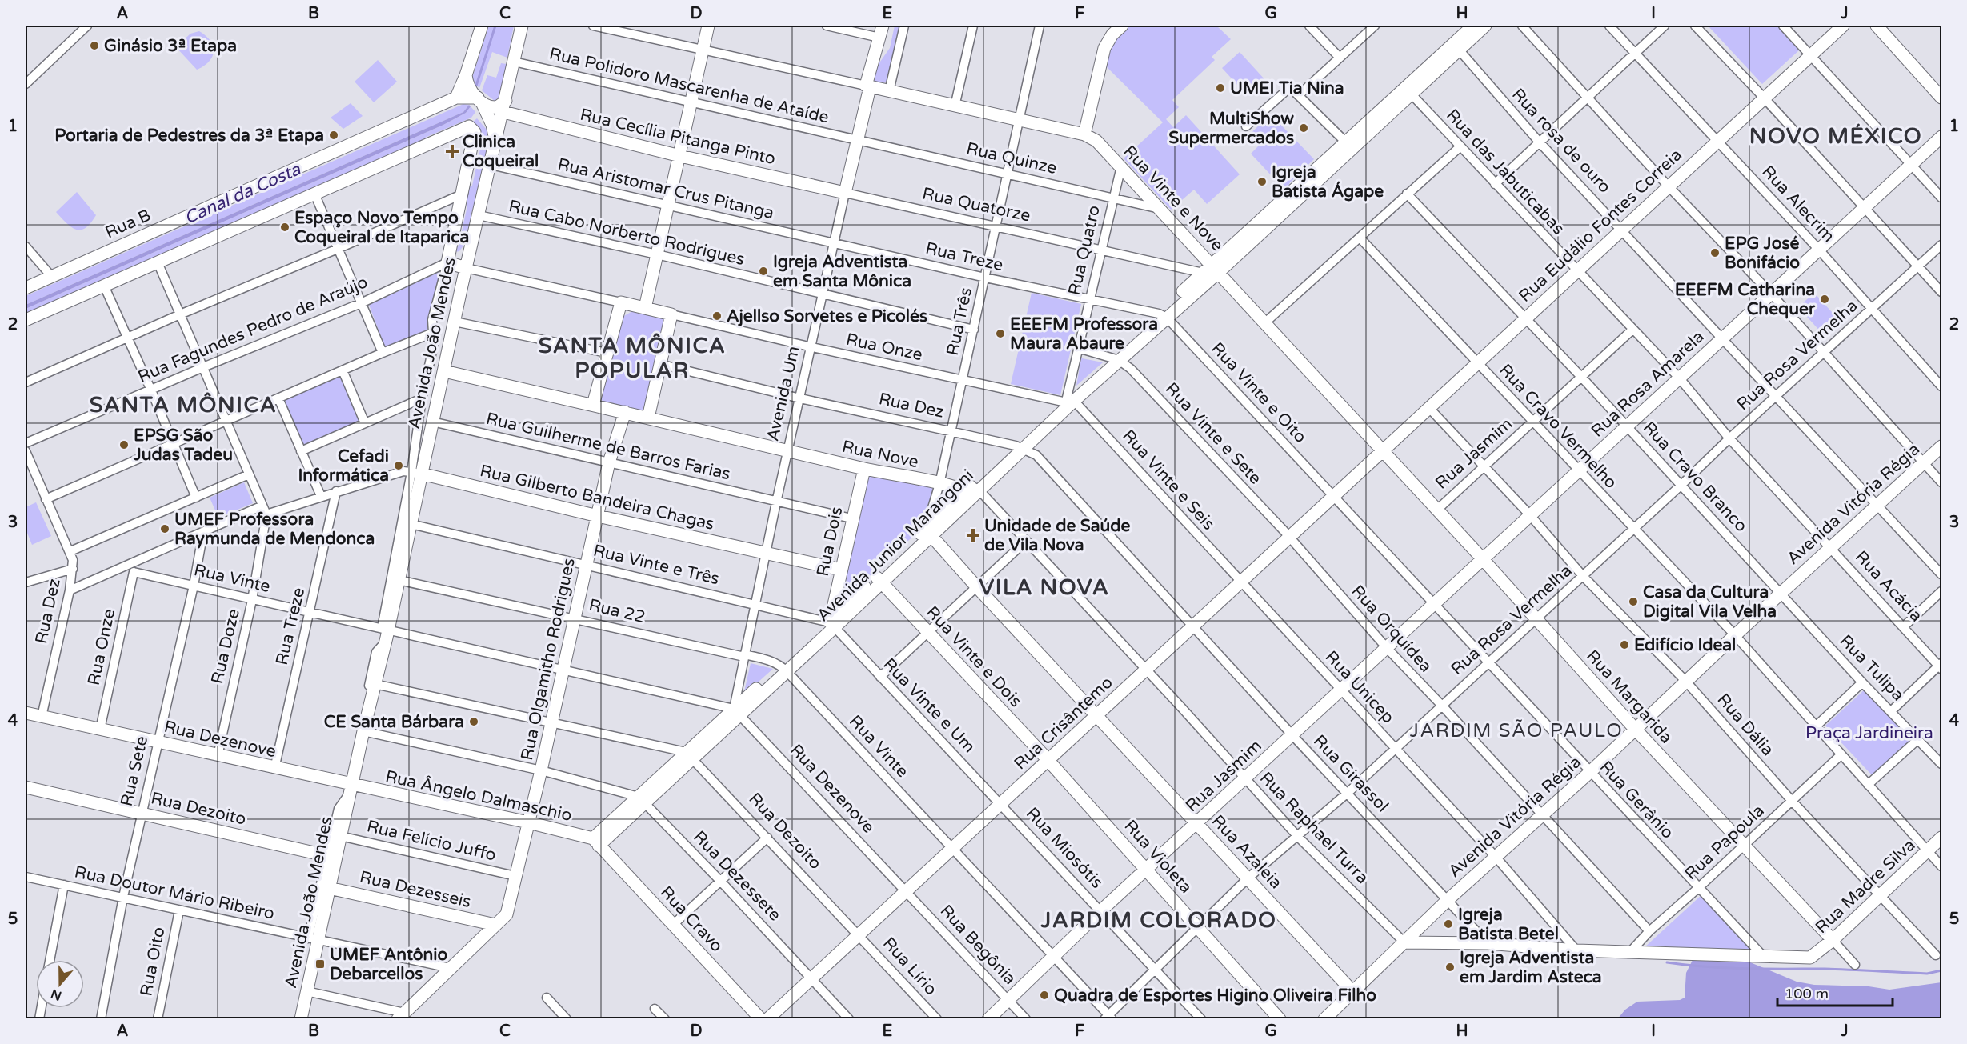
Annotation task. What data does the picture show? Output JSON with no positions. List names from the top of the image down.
{
  "streets": {
    "street": [
      "Rua Polidoro Mascarenha de Ataíde",
      "Rua Cecília Pitanga Pinto",
      "Rua rosa de ouro",
      "Rua Quinze",
      "Rua das Jabuticabas",
      "Rua Aristomar Crus Pitanga",
      "Rua Vinte e Nove",
      "Rua Alecrim",
      "Rua Quatorze",
      "Rua B",
      "Rua Eudálio Fontes Correia",
      "Rua Cabo Norberto Rodrigues",
      "Rua Quatro",
      "Rua Treze",
      "Rua Três",
      "Rua Fagundes Pedro de Araújo",
      "Avenida João Mendes",
      "Rua Onze",
      "Rua Rosa Vermelha",
      "Rua Rosa Amarela",
      "Rua Vinte e Oito",
      "Avenida Um",
      "Rua Dez",
      "Rua Cravo Vermelho",
      "Rua Vinte e Sete",
      "Rua Guilherme de Barros Farias",
      "Rua Jasmim",
      "Rua Nove",
      "Rua Cravo Branco",
      "Rua Vinte e Seis",
      "Rua Gilberto Bandeira Chagas",
      "Avenida Vitória Régia",
      "Rua Dois",
      "Avenida Junior Marangoni",
      "Rua Vinte e Três",
      "Rua Vinte",
      "Rua Acácia",
      "Rua 22",
      "Rua Orquídea",
      "Rua Doze",
      "Rua Vinte e Dois",
      "Rua Olgamitho Rodrigues",
      "Rua Tulipa",
      "Rua Unicep",
      "Rua Margarida",
      "Rua Vinte e Um",
      "Rua Crisântemo",
      "Rua Dália",
      "Rua Dezenove",
      "Rua Sete",
      "Rua Girassol",
      "Rua Ângelo Dalmaschio",
      "Rua Gerânio",
      "Rua Dezoito",
      "Rua Raphael Turra",
      "Rua Felício Juffo",
      "Rua Papoula",
      "Rua Miosótis",
      "Rua Azaleia",
      "Rua Violeta",
      "Rua Dezessete",
      "Rua Madre Silva",
      "Rua Dezesseis",
      "Rua Doutor Mário Ribeiro",
      "Rua Cravo",
      "Rua Begônia",
      "Rua Oito",
      "Rua Lírio"
    ]
  },
  "crossings": [
    ["Rua Polidoro Mascarenha de Ataíde", "Rua Quinze"],
    ["Rua Polidoro Mascarenha de Ataíde", "Avenida João Mendes"],
    ["Rua Polidoro Mascarenha de Ataíde", "Avenida Um"],
    ["Rua Cecília Pitanga Pinto", "Rua Quatorze"],
    ["Rua Cecília Pitanga Pinto", "Avenida João Mendes"],
    ["Rua Cecília Pitanga Pinto", "Avenida Um"],
    ["Rua rosa de ouro", "Rua Eudálio Fontes Correia"],
    ["Rua rosa de ouro", "Rua Rosa Vermelha"],
    ["Rua rosa de ouro", "Rua Rosa Amarela"],
    ["Rua rosa de ouro", "Avenida Vitória Régia"],
    ["Rua rosa de ouro", "Avenida Junior Marangoni"],
    ["Rua Quinze", "Rua Vinte e Nove"],
    ["Rua Quinze", "Rua Quatro"],
    ["Rua Quinze", "Rua Três"],
    ["Rua Quinze", "Avenida Um"],
    ["Rua das Jabuticabas", "Rua Eudálio Fontes Correia"],
    ["Rua das Jabuticabas", "Rua Rosa Vermelha"],
    ["Rua das Jabuticabas", "Rua Rosa Amarela"],
    ["Rua das Jabuticabas", "Rua Jasmim"],
    ["Rua das Jabuticabas", "Avenida Junior Marangoni"],
    ["Rua das Jabuticabas", "Rua Acácia"],
    ["Rua Aristomar Crus Pitanga", "Rua Treze"],
    ["Rua Aristomar Crus Pitanga", "Avenida João Mendes"],
    ["Rua Aristomar Crus Pitanga", "Avenida Um"],
    ["Rua Vinte e Nove", "Rua Quatorze"],
    ["Rua Vinte e Nove", "Rua Eudálio Fontes Correia"],
    ["Rua Vinte e Nove", "Rua Quatro"],
    ["Rua Vinte e Nove", "Rua Três"],
    ["Rua Vinte e Nove", "Avenida Um"],
    ["Rua Vinte e Nove", "Avenida Junior Marangoni"],
    ["Rua Vinte e Nove", "Rua Margarida"],
    ["Rua Vinte e Nove", "Rua Crisântemo"],
    ["Rua Alecrim", "Rua Eudálio Fontes Correia"],
    ["Rua Alecrim", "Rua Rosa Vermelha"],
    ["Rua Alecrim", "Rua Rosa Amarela"],
    ["Rua Quatorze", "Rua Quatro"],
    ["Rua Quatorze", "Rua Três"],
    ["Rua Quatorze", "Avenida Um"],
    ["Rua Quatorze", "Avenida Junior Marangoni"],
    ["Rua Eudálio Fontes Correia", "Rua Cravo Vermelho"],
    ["Rua Eudálio Fontes Correia", "Rua Cravo Branco"],
    ["Rua Eudálio Fontes Correia", "Rua Margarida"],
    ["Rua Eudálio Fontes Correia", "Rua Crisântemo"],
    ["Rua Eudálio Fontes Correia", "Rua Dália"],
    ["Rua Cabo Norberto Rodrigues", "Avenida João Mendes"],
    ["Rua Cabo Norberto Rodrigues", "Avenida Um"],
    ["Rua Quatro", "Rua Treze"],
    ["Rua Quatro", "Rua Onze"],
    ["Rua Quatro", "Rua Vinte e Seis"],
    ["Rua Quatro", "Avenida Junior Marangoni"],
    ["Rua Treze", "Rua Três"],
    ["Rua Treze", "Rua Vinte e Oito"],
    ["Rua Treze", "Avenida Um"],
    ["Rua Treze", "Avenida Junior Marangoni"],
    ["Rua Treze", "Rua Vinte"],
    ["Rua Treze", "Rua Dezenove"],
    ["Rua Três", "Rua Onze"],
    ["Rua Três", "Rua Dez"],
    ["Rua Três", "Rua Nove"],
    ["Rua Três", "Avenida Junior Marangoni"],
    ["Avenida João Mendes", "Rua Guilherme de Barros Farias"],
    ["Avenida João Mendes", "Rua Nove"],
    ["Avenida João Mendes", "Rua Gilberto Bandeira Chagas"],
    ["Avenida João Mendes", "Rua Vinte e Três"],
    ["Avenida João Mendes", "Rua Vinte"],
    ["Avenida João Mendes", "Rua 22"],
    ["Avenida João Mendes", "Rua Dezenove"],
    ["Avenida João Mendes", "Rua Ângelo Dalmaschio"],
    ["Avenida João Mendes", "Rua Dezoito"],
    ["Avenida João Mendes", "Rua Felício Juffo"],
    ["Avenida João Mendes", "Rua Dezesseis"],
    ["Avenida João Mendes", "Rua Doutor Mário Ribeiro"],
    ["Rua Onze", "Avenida Um"],
    ["Rua Onze", "Rua Vinte e Seis"],
    ["Rua Onze", "Avenida Junior Marangoni"],
    ["Rua Onze", "Rua Vinte"],
    ["Rua Onze", "Rua Dezenove"],
    ["Rua Rosa Vermelha", "Rua Cravo Vermelho"],
    ["Rua Rosa Vermelha", "Rua Cravo Branco"],
    ["Rua Rosa Vermelha", "Rua Vinte"],
    ["Rua Rosa Vermelha", "Rua Acácia"],
    ["Rua Rosa Vermelha", "Rua Orquídea"],
    ["Rua Rosa Vermelha", "Rua Unicep"],
    ["Rua Rosa Vermelha", "Rua Margarida"],
    ["Rua Rosa Vermelha", "Rua Dália"],
    ["Rua Rosa Vermelha", "Rua Girassol"],
    ["Rua Rosa Vermelha", "Rua Gerânio"],
    ["Rua Rosa Vermelha", "Rua Raphael Turra"],
    ["Rua Rosa Vermelha", "Rua Miosótis"],
    ["Rua Rosa Vermelha", "Rua Azaleia"],
    ["Rua Rosa Vermelha", "Rua Violeta"],
    ["Rua Rosa Amarela", "Rua Cravo Vermelho"],
    ["Rua Rosa Amarela", "Rua Jasmim"],
    ["Rua Rosa Amarela", "Rua Cravo Branco"],
    ["Rua Rosa Amarela", "Rua Margarida"],
    ["Rua Rosa Amarela", "Rua Dália"],
    ["Rua Vinte e Oito", "Avenida Junior Marangoni"],
    ["Rua Vinte e Oito", "Rua Crisântemo"],
    ["Rua Vinte e Oito", "Rua Gerânio"],
    ["Avenida Um", "Rua Dez"],
    ["Avenida Um", "Rua Guilherme de Barros Farias"],
    ["Avenida Um", "Rua Nove"],
    ["Avenida Um", "Rua Gilberto Bandeira Chagas"],
    ["Avenida Um", "Avenida Junior Marangoni"],
    ["Avenida Um", "Rua Vinte e Três"],
    ["Avenida Um", "Rua Vinte"],
    ["Avenida Um", "Rua 22"],
    ["Avenida Um", "Rua Dezenove"],
    ["Rua Dez", "Avenida Junior Marangoni"],
    ["Rua Dez", "Rua Dezenove"],
    ["Rua Dez", "Rua Girassol"],
    ["Rua Cravo Vermelho", "Rua Jasmim"],
    ["Rua Cravo Vermelho", "Avenida Vitória Régia"],
    ["Rua Cravo Vermelho", "Rua Papoula"],
    ["Rua Cravo Vermelho", "Rua Madre Silva"],
    ["Rua Vinte e Sete", "Avenida Junior Marangoni"],
    ["Rua Vinte e Sete", "Rua Orquídea"],
    ["Rua Vinte e Sete", "Rua Crisântemo"],
    ["Rua Guilherme de Barros Farias", "Rua Olgamitho Rodrigues"],
    ["Rua Jasmim", "Rua Cravo Branco"],
    ["Rua Jasmim", "Rua Vinte"],
    ["Rua Jasmim", "Rua Orquídea"],
    ["Rua Jasmim", "Rua Unicep"],
    ["Rua Jasmim", "Rua Margarida"],
    ["Rua Jasmim", "Rua Dália"],
    ["Rua Jasmim", "Rua Girassol"],
    ["Rua Jasmim", "Rua Gerânio"],
    ["Rua Jasmim", "Rua Raphael Turra"],
    ["Rua Jasmim", "Rua Miosótis"],
    ["Rua Jasmim", "Rua Azaleia"],
    ["Rua Jasmim", "Rua Violeta"],
    ["Rua Jasmim", "Rua Begônia"],
    ["Rua Nove", "Rua Dois"],
    ["Rua Nove", "Avenida Junior Marangoni"],
    ["Rua Nove", "Rua Olgamitho Rodrigues"],
    ["Rua Nove", "Rua Raphael Turra"],
    ["Rua Cravo Branco", "Avenida Vitória Régia"],
    ["Rua Cravo Branco", "Rua Tulipa"],
    ["Rua Vinte e Seis", "Avenida Junior Marangoni"],
    ["Rua Vinte e Seis", "Rua Unicep"],
    ["Rua Vinte e Seis", "Rua Crisântemo"],
    ["Rua Gilberto Bandeira Chagas", "Rua Olgamitho Rodrigues"],
    ["Avenida Vitória Régia", "Rua Acácia"],
    ["Avenida Vitória Régia", "Rua Orquídea"],
    ["Avenida Vitória Régia", "Rua Tulipa"],
    ["Avenida Vitória Régia", "Rua Unicep"],
    ["Avenida Vitória Régia", "Rua Margarida"],
    ["Avenida Vitória Régia", "Rua Dália"],
    ["Avenida Vitória Régia", "Rua Girassol"],
    ["Avenida Vitória Régia", "Rua Gerânio"],
    ["Avenida Vitória Régia", "Rua Raphael Turra"],
    ["Avenida Vitória Régia", "Rua Azaleia"],
    ["Rua Dois", "Avenida Junior Marangoni"],
    ["Rua Dois", "Rua Vinte e Três"],
    ["Rua Dois", "Rua Vinte e Um"],
    ["Avenida Junior Marangoni", "Rua Vinte e Três"],
    ["Avenida Junior Marangoni", "Rua Vinte"],
    ["Avenida Junior Marangoni", "Rua 22"],
    ["Avenida Junior Marangoni", "Rua Vinte e Dois"],
    ["Avenida Junior Marangoni", "Rua Vinte e Um"],
    ["Avenida Junior Marangoni", "Rua Dezenove"],
    ["Avenida Junior Marangoni", "Rua Girassol"],
    ["Avenida Junior Marangoni", "Rua Ângelo Dalmaschio"],
    ["Avenida Junior Marangoni", "Rua Dezoito"],
    ["Avenida Junior Marangoni", "Rua Raphael Turra"],
    ["Avenida Junior Marangoni", "Rua Dezessete"],
    ["Avenida Junior Marangoni", "Rua Cravo"],
    ["Rua Vinte e Três", "Rua Olgamitho Rodrigues"],
    ["Rua Vinte e Três", "Rua Vinte e Um"],
    ["Rua Vinte", "Rua 22"],
    ["Rua Vinte", "Rua Doze"],
    ["Rua Vinte", "Rua Olgamitho Rodrigues"],
    ["Rua Vinte", "Rua Crisântemo"],
    ["Rua Vinte", "Rua Dezenove"],
    ["Rua Vinte", "Rua Sete"],
    ["Rua 22", "Rua Olgamitho Rodrigues"],
    ["Rua Orquídea", "Rua Crisântemo"],
    ["Rua Orquídea", "Rua Papoula"],
    ["Rua Doze", "Rua Dezenove"],
    ["Rua Vinte e Dois", "Rua Crisântemo"],
    ["Rua Vinte e Dois", "Rua Violeta"],
    ["Rua Olgamitho Rodrigues", "Rua Ângelo Dalmaschio"],
    ["Rua Olgamitho Rodrigues", "Rua Felício Juffo"],
    ["Rua Olgamitho Rodrigues", "Rua Dezesseis"],
    ["Rua Unicep", "Rua Crisântemo"],
    ["Rua Margarida", "Rua Crisântemo"],
    ["Rua Margarida", "Rua Papoula"],
    ["Rua Margarida", "Rua Madre Silva"],
    ["Rua Vinte e Um", "Rua Crisântemo"],
    ["Rua Vinte e Um", "Rua Miosótis"],
    ["Rua Crisântemo", "Rua Dezenove"],
    ["Rua Crisântemo", "Rua Girassol"],
    ["Rua Crisântemo", "Rua Gerânio"],
    ["Rua Crisântemo", "Rua Dezoito"],
    ["Rua Crisântemo", "Rua Raphael Turra"],
    ["Rua Crisântemo", "Rua Miosótis"],
    ["Rua Crisântemo", "Rua Azaleia"],
    ["Rua Crisântemo", "Rua Violeta"],
    ["Rua Crisântemo", "Rua Dezessete"],
    ["Rua Crisântemo", "Rua Begônia"],
    ["Rua Crisântemo", "Rua Lírio"],
    ["Rua Dália", "Rua Papoula"],
    ["Rua Dália", "Rua Madre Silva"],
    ["Rua Dezenove", "Rua Sete"],
    ["Rua Dezenove", "Rua Ângelo Dalmaschio"],
    ["Rua Dezenove", "Rua Begônia"],
    ["Rua Sete", "Rua Dezoito"],
    ["Rua Sete", "Rua Doutor Mário Ribeiro"],
    ["Rua Ângelo Dalmaschio", "Rua Cravo"],
    ["Rua Gerânio", "Rua Papoula"],
    ["Rua Gerânio", "Rua Madre Silva"],
    ["Rua Dezoito", "Rua Lírio"],
    ["Rua Doutor Mário Ribeiro", "Rua Oito"]
  ],
  "districts": [
    "NOVO MÉXICO",
    "SANTA MÔNICA POPULAR",
    "SANTA MÔNICA",
    "VILA NOVA",
    "JARDIM SÃO PAULO",
    "JARDIM COLORADO"
  ],
  "water": ["Canal da Costa"],
  "parks": ["Praça Jardineira"],
  "places": {
    "other": [
      "Ginásio 3ª Etapa",
      "UMEI Tia Nina",
      "MultiShow Supermercados",
      "Portaria de Pedestres da 3ª Etapa",
      "Igreja Batista Ágape",
      "Espaço Novo Tempo Coqueiral de Itaparica",
      "EPG José Bonifácio",
      "Igreja Adventista em Santa Mônica",
      "EEEFM Catharina Chequer",
      "Ajellso Sorvetes e Picolés",
      "EEEFM Professora Maura Abaure",
      "EPSG São Judas Tadeu",
      "Cefadi Informática",
      "UMEF Professora Raymunda de Mendonca",
      "Casa da Cultura Digital Vila Velha",
      "Edifício Ideal",
      "CE Santa Bárbara",
      "Igreja Batista Betel",
      "Igreja Adventista em Jardim Asteca",
      "Quadra de Esportes Higino Oliveira Filho"
    ],
    "health": ["Clinica Coqueiral", "Unidade de Saúde de Vila Nova"],
    "transit": ["UMEF Antônio Debarcellos"]
  },
  "scale_bar": "100 m",
  "north": "bottom",
  "grid": {
    "columns": [
      "A",
      "B",
      "C",
      "D",
      "E",
      "F",
      "G",
      "H",
      "I",
      "J"
    ],
    "rows": [
      "1",
      "2",
      "3",
      "4",
      "5"
    ]
  }
}
